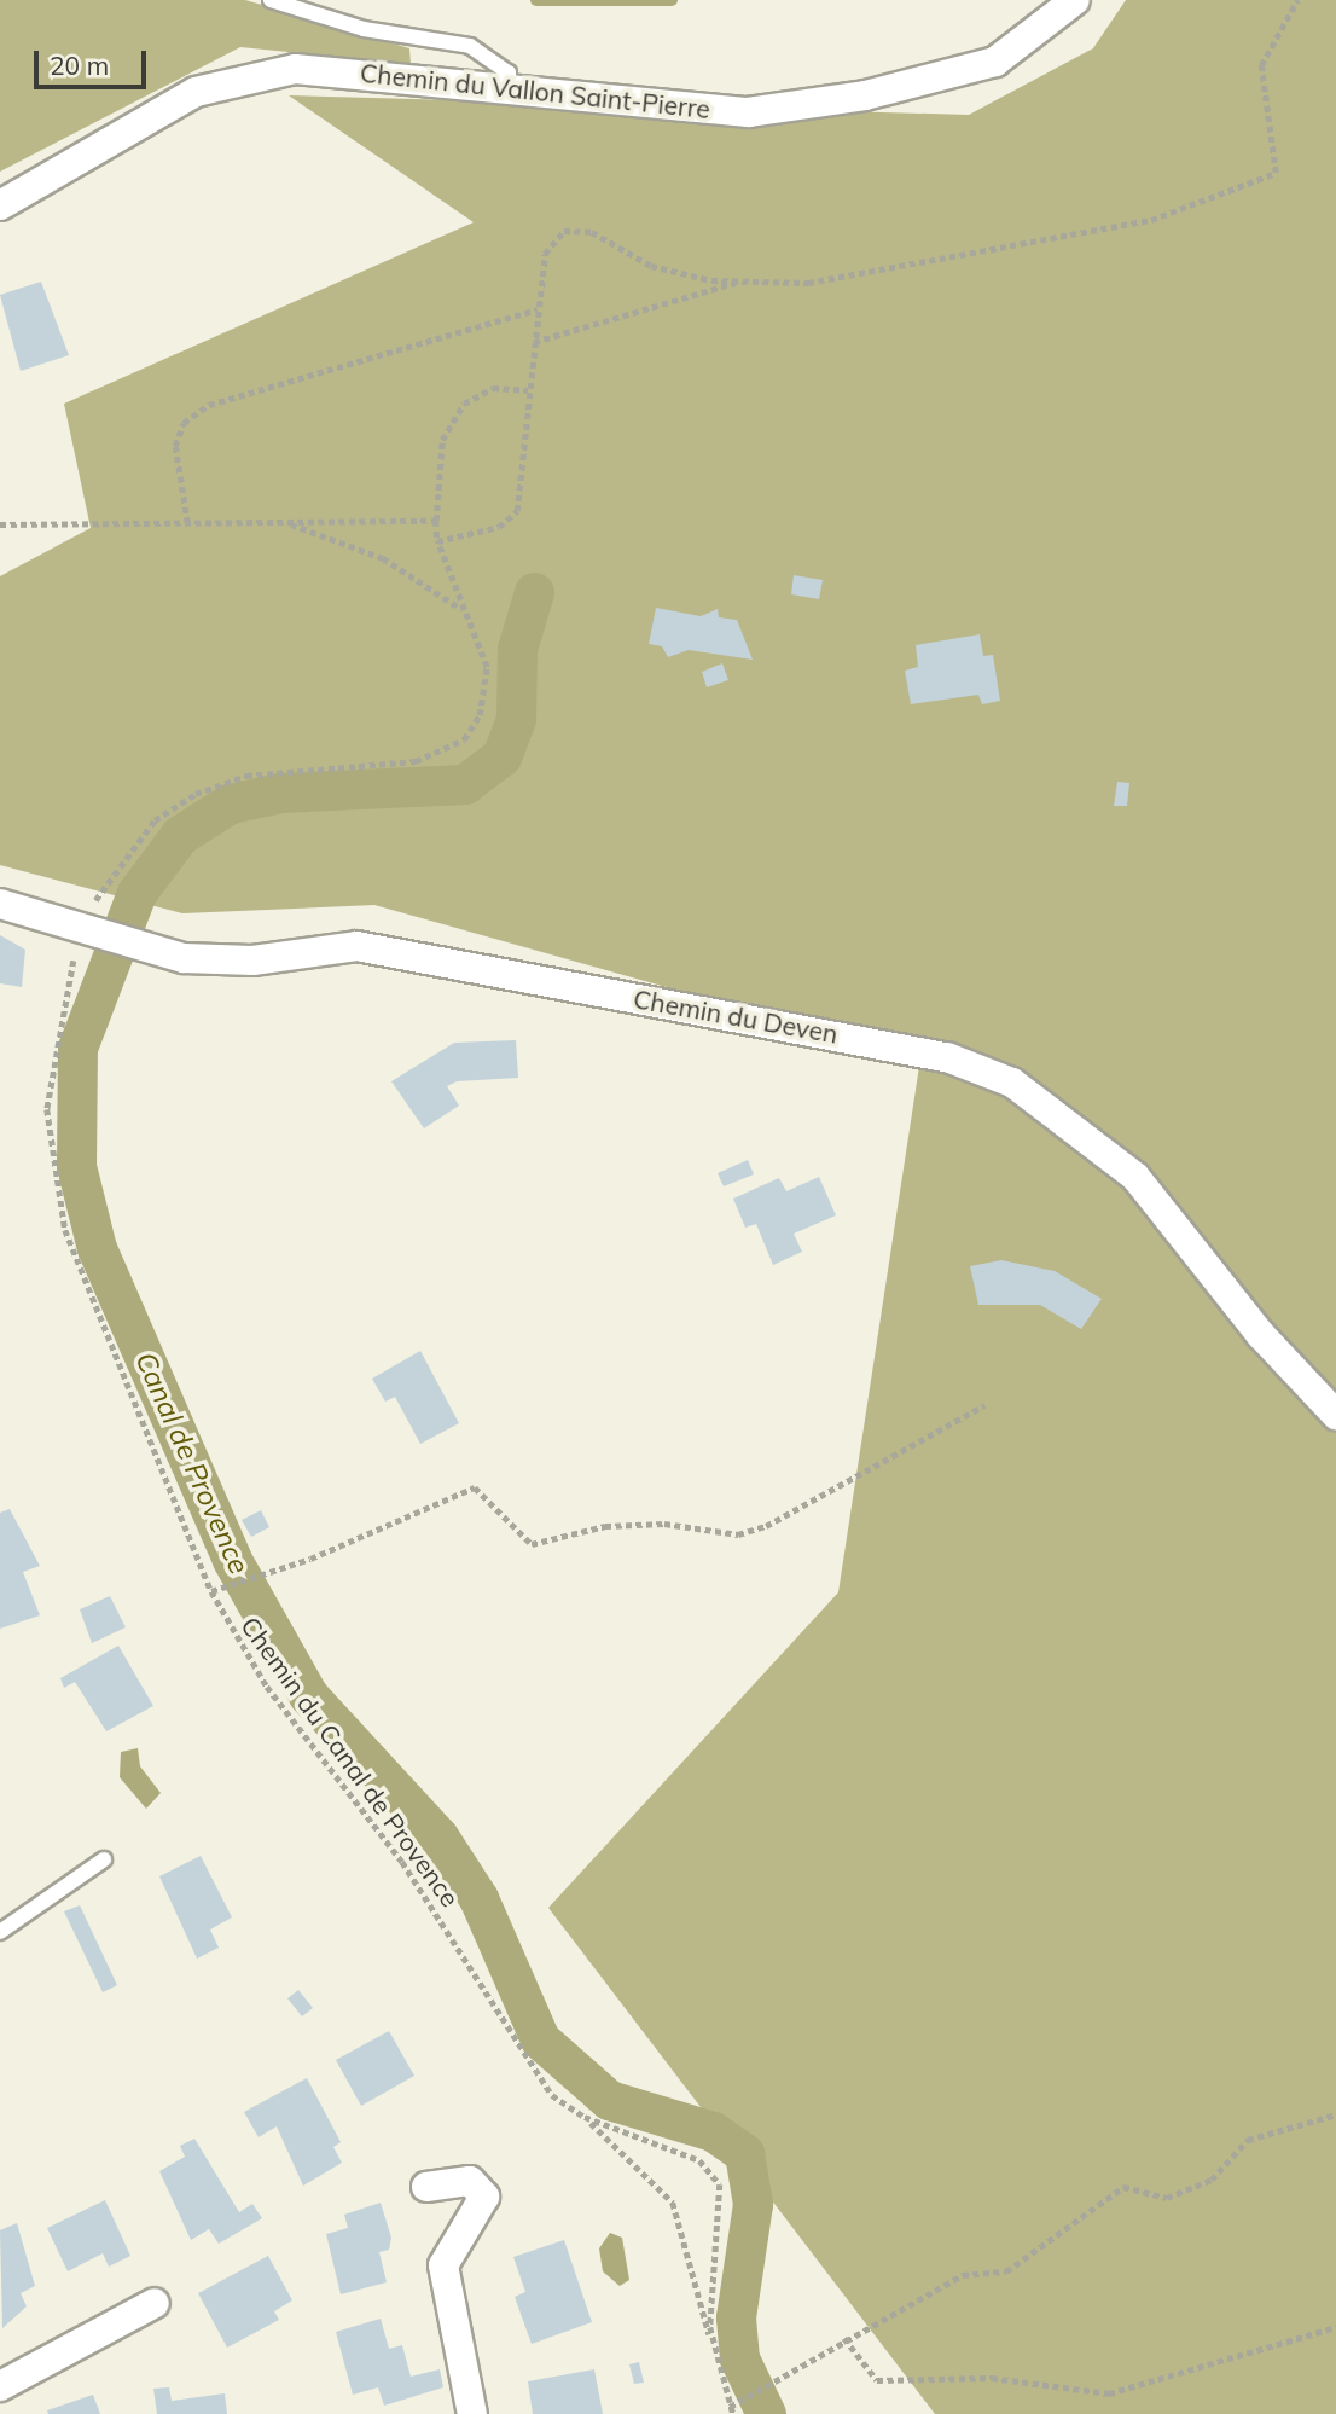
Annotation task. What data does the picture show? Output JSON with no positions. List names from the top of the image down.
{
  "streets": {
    "street": ["Chemin du Vallon Saint-Pierre", "Chemin du Deven"],
    "path": ["Chemin du Canal de Provence"]
  },
  "crossings": [
    ["Chemin du Deven", "Chemin du Canal de Provence"]
  ],
  "water": ["Canal de Provence"],
  "scale_bar": "20 m"
}
